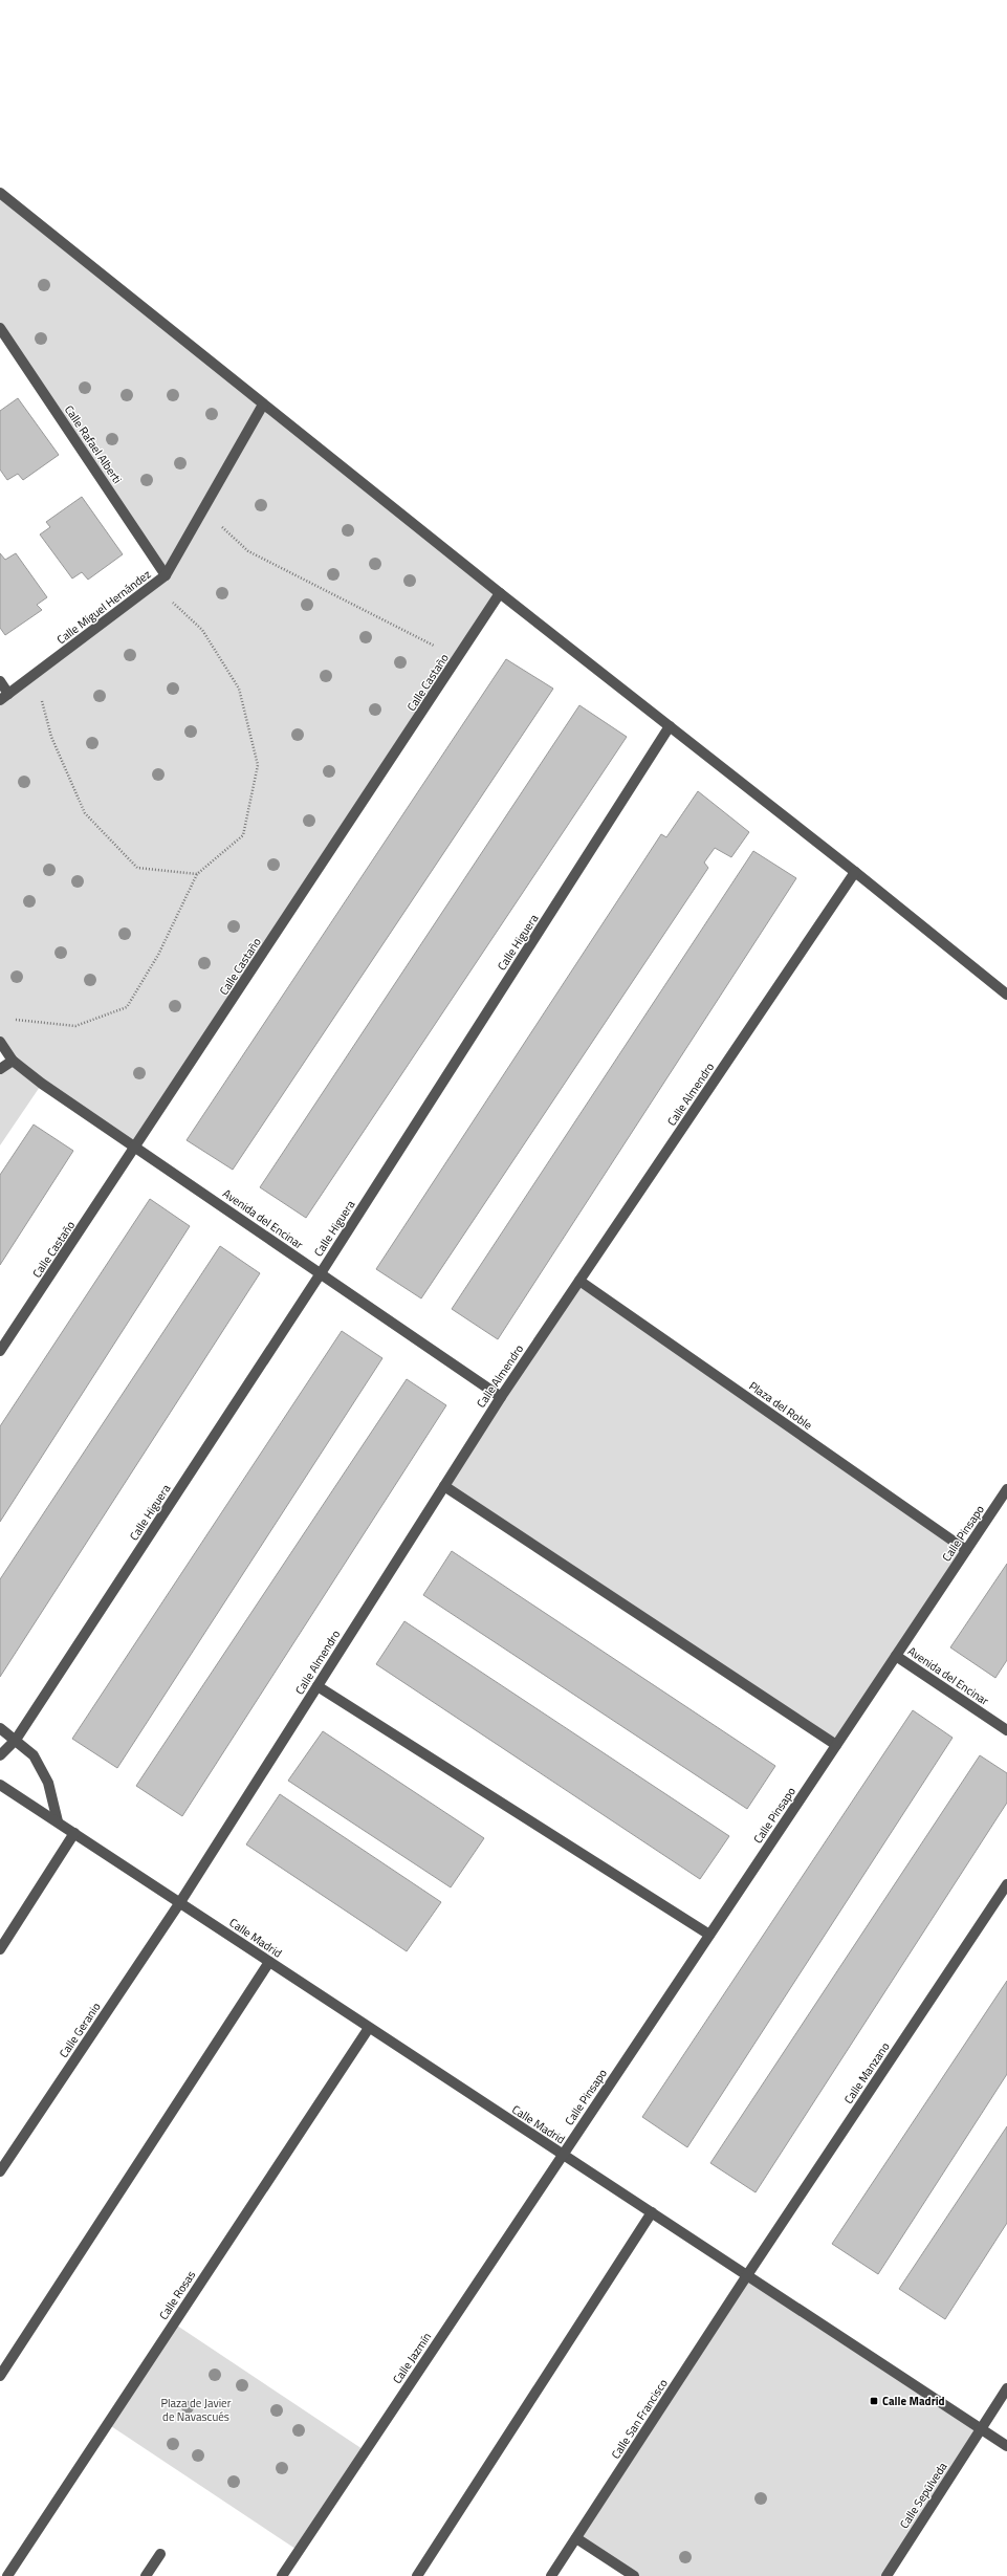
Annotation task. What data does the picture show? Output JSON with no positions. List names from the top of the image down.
{
  "streets": {
    "street": [
      "Calle Rafael Alberti",
      "Calle Miguel Hernández",
      "Calle Castaño",
      "Calle Higuera",
      "Calle Almendro",
      "Avenida del Encinar",
      "Plaza del Roble",
      "Calle Pinsapo",
      "Calle Madrid",
      "Calle Geranio",
      "Calle Manzano",
      "Calle Rosas",
      "Calle Jazmín",
      "Calle San Francisco",
      "Calle Sepúlveda"
    ]
  },
  "crossings": [
    ["Calle Rafael Alberti", "Calle Miguel Hernández"],
    ["Calle Castaño", "Avenida del Encinar"],
    ["Calle Higuera", "Avenida del Encinar"],
    ["Calle Almendro", "Avenida del Encinar"],
    ["Calle Almendro", "Plaza del Roble"],
    ["Calle Almendro", "Calle Madrid"],
    ["Calle Almendro", "Calle Geranio"],
    ["Avenida del Encinar", "Calle Pinsapo"],
    ["Plaza del Roble", "Calle Pinsapo"],
    ["Calle Pinsapo", "Calle Madrid"],
    ["Calle Pinsapo", "Calle Jazmín"],
    ["Calle Madrid", "Calle Geranio"],
    ["Calle Madrid", "Calle Manzano"],
    ["Calle Madrid", "Calle Rosas"],
    ["Calle Madrid", "Calle Jazmín"],
    ["Calle Madrid", "Calle San Francisco"],
    ["Calle Madrid", "Calle Sepúlveda"],
    ["Calle Manzano", "Calle San Francisco"]
  ],
  "parks": ["Plaza de Javier de Navascués"],
  "places": {
    "transit": ["Calle Madrid"]
  }
}
